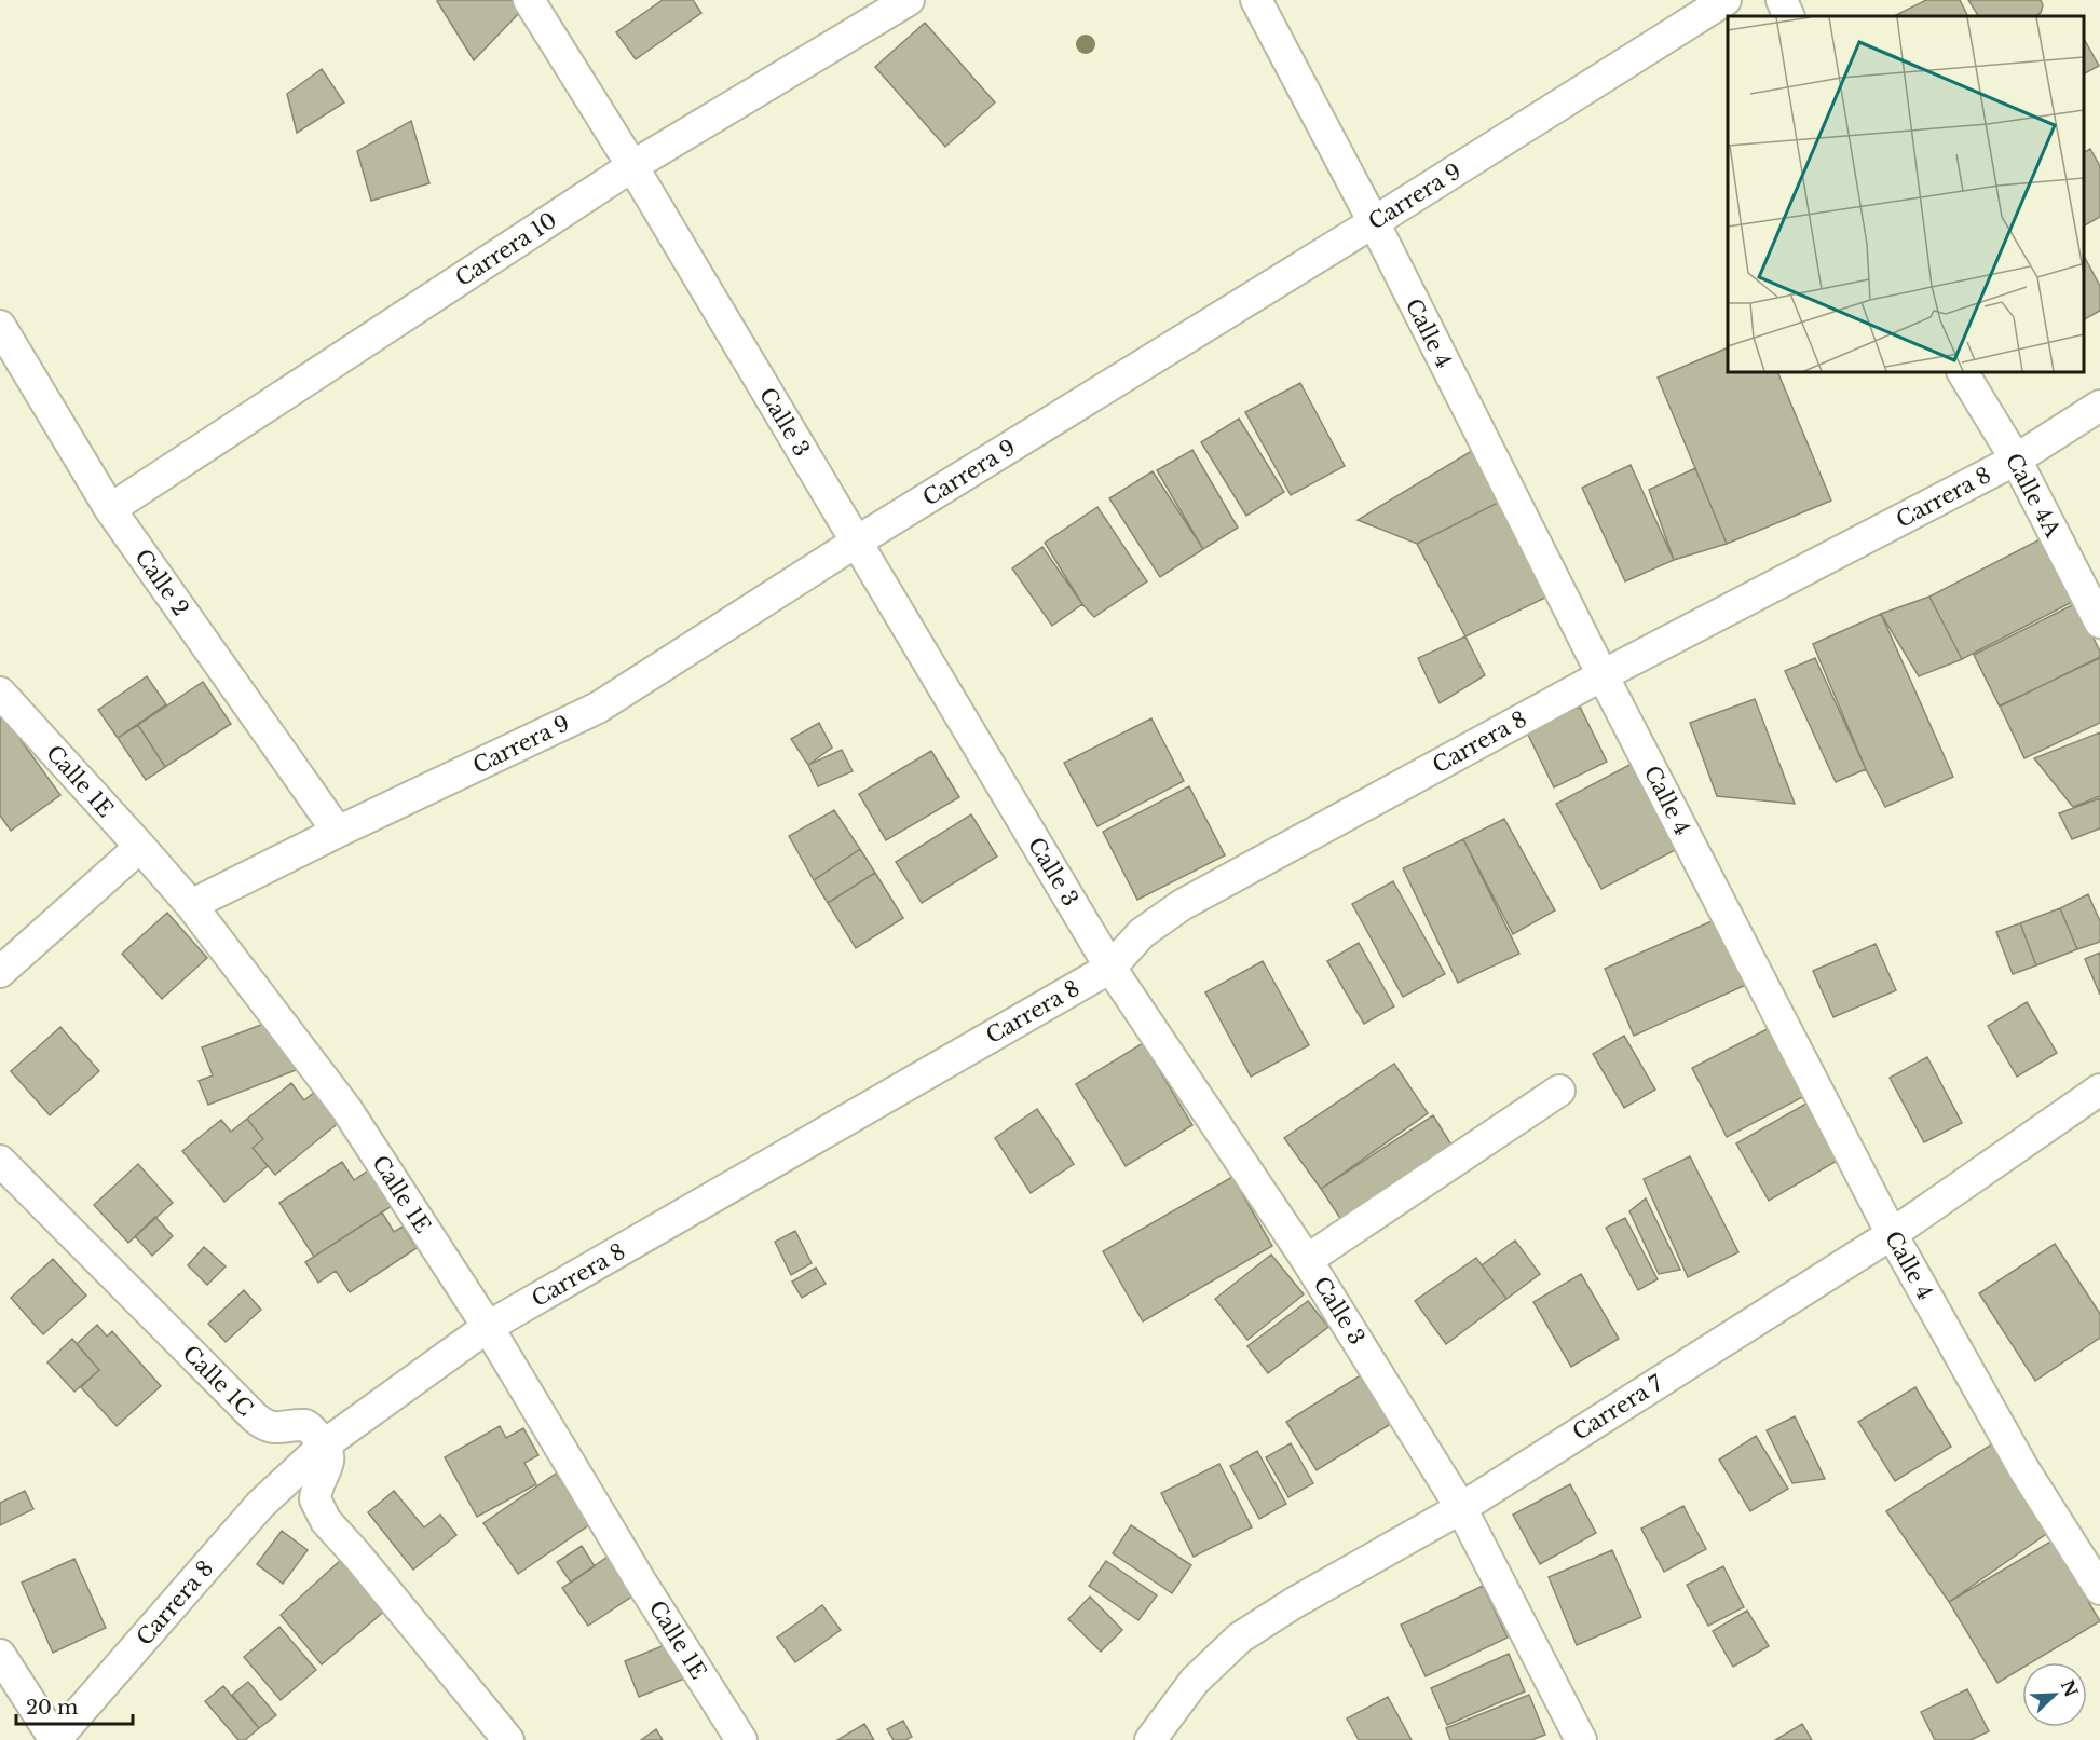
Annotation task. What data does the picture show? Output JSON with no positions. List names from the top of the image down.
{
  "streets": {
    "street": [
      "Carrera 9",
      "Carrera 10",
      "Calle 4",
      "Calle 3",
      "Calle 4A",
      "Carrera 8",
      "Calle 2",
      "Calle 1E",
      "Calle 1C",
      "Carrera 7"
    ]
  },
  "crossings": [
    ["Carrera 9", "Calle 4"],
    ["Carrera 9", "Calle 3"],
    ["Carrera 9", "Calle 2"],
    ["Carrera 9", "Calle 1E"],
    ["Carrera 10", "Calle 3"],
    ["Carrera 10", "Calle 2"],
    ["Calle 4", "Carrera 8"],
    ["Calle 4", "Carrera 7"],
    ["Calle 3", "Carrera 8"],
    ["Calle 3", "Carrera 7"],
    ["Calle 4A", "Carrera 8"],
    ["Carrera 8", "Calle 1E"],
    ["Carrera 8", "Calle 1C"]
  ],
  "scale_bar": "20 m",
  "north": "top right"
}
